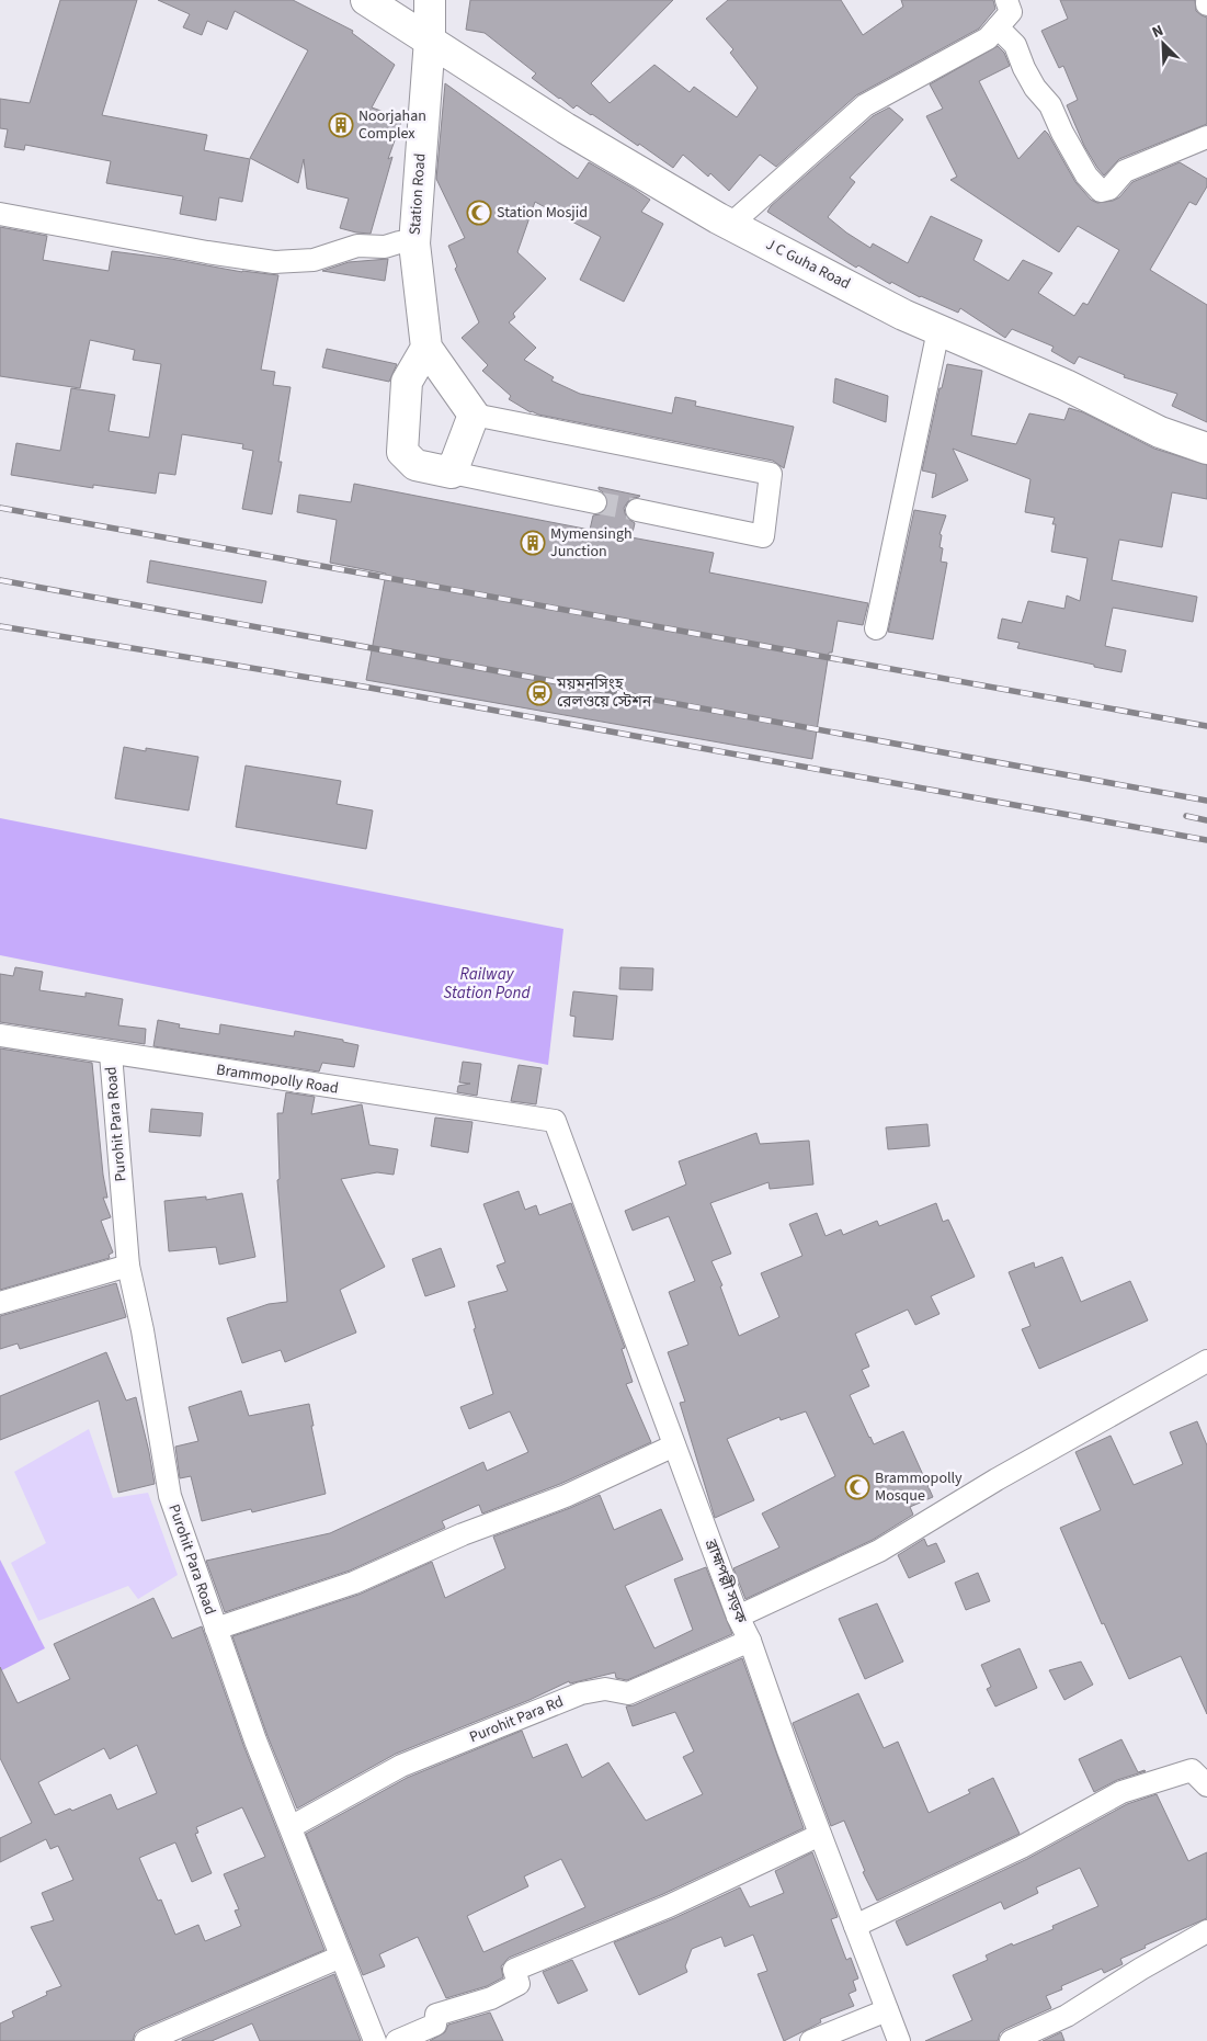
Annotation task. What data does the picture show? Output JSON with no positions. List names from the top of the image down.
{
  "streets": {
    "street": [
      "Station Road",
      "J C Guha Road",
      "Brammopolly Road",
      "Purohit Para Road",
      "ব্রাহ্মপল্লী সড়ক",
      "Purohit Para Rd"
    ]
  },
  "crossings": [
    ["Station Road", "J C Guha Road"],
    ["Brammopolly Road", "Purohit Para Road"],
    ["Brammopolly Road", "ব্রাহ্মপল্লী সড়ক"],
    ["Purohit Para Road", "Purohit Para Rd"],
    ["ব্রাহ্মপল্লী সড়ক", "Purohit Para Rd"]
  ],
  "water": ["Railway Station Pond"],
  "places": {
    "building": ["Noorjahan Complex", "Mymensingh Junction"],
    "mosque": ["Station Mosjid", "Brammopolly Mosque"],
    "station": ["ময়মনসিংহ রেলওয়ে স্টেশন"]
  },
  "north": "top left"
}
